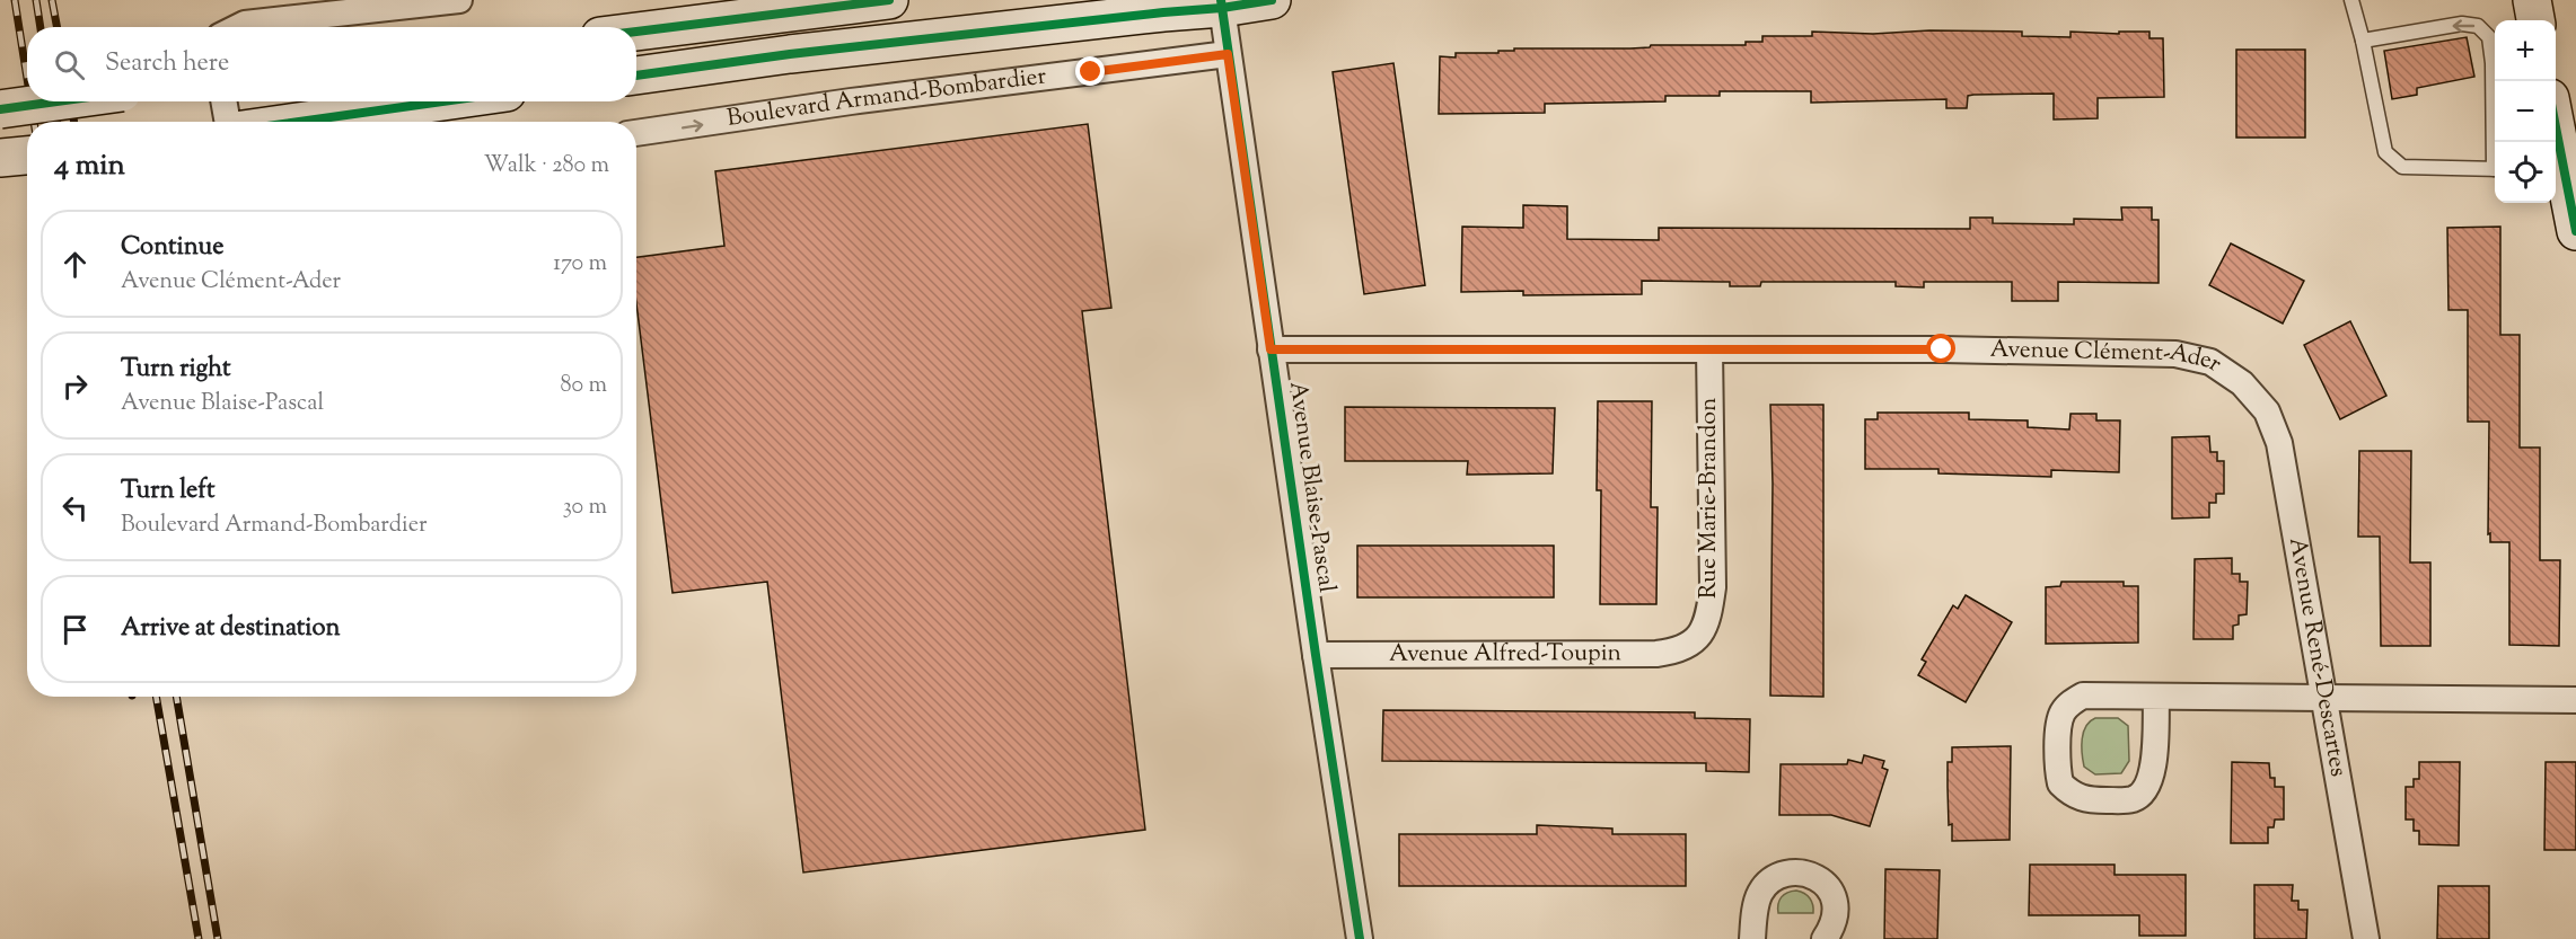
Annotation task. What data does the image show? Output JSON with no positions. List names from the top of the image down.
{
  "streets": {
    "street": [
      "Boulevard Armand-Bombardier",
      "Avenue Clément-Ader",
      "Avenue Blaise-Pascal",
      "Rue Marie-Brandon",
      "Avenue Alfred-Toupin",
      "Avenue René-Descartes"
    ]
  },
  "crossings": [
    ["Boulevard Armand-Bombardier", "Avenue Blaise-Pascal"],
    ["Avenue Clément-Ader", "Avenue Blaise-Pascal"],
    ["Avenue Clément-Ader", "Rue Marie-Brandon"],
    ["Avenue Clément-Ader", "Avenue René-Descartes"],
    ["Avenue Blaise-Pascal", "Avenue Alfred-Toupin"],
    ["Rue Marie-Brandon", "Avenue Alfred-Toupin"]
  ],
  "page": {
    "map_buttons": ["+", "−"],
    "search": "Search here",
    "heading": ["4 min", "Walk · 280 m"],
    "list": [
      ["Continue", "Avenue Clément-Ader", "170 m"],
      ["Turn right", "Avenue Blaise-Pascal", "80 m"],
      ["Turn left", "Boulevard Armand-Bombardier", "30 m"],
      "Arrive at destination"
    ]
  }
}
